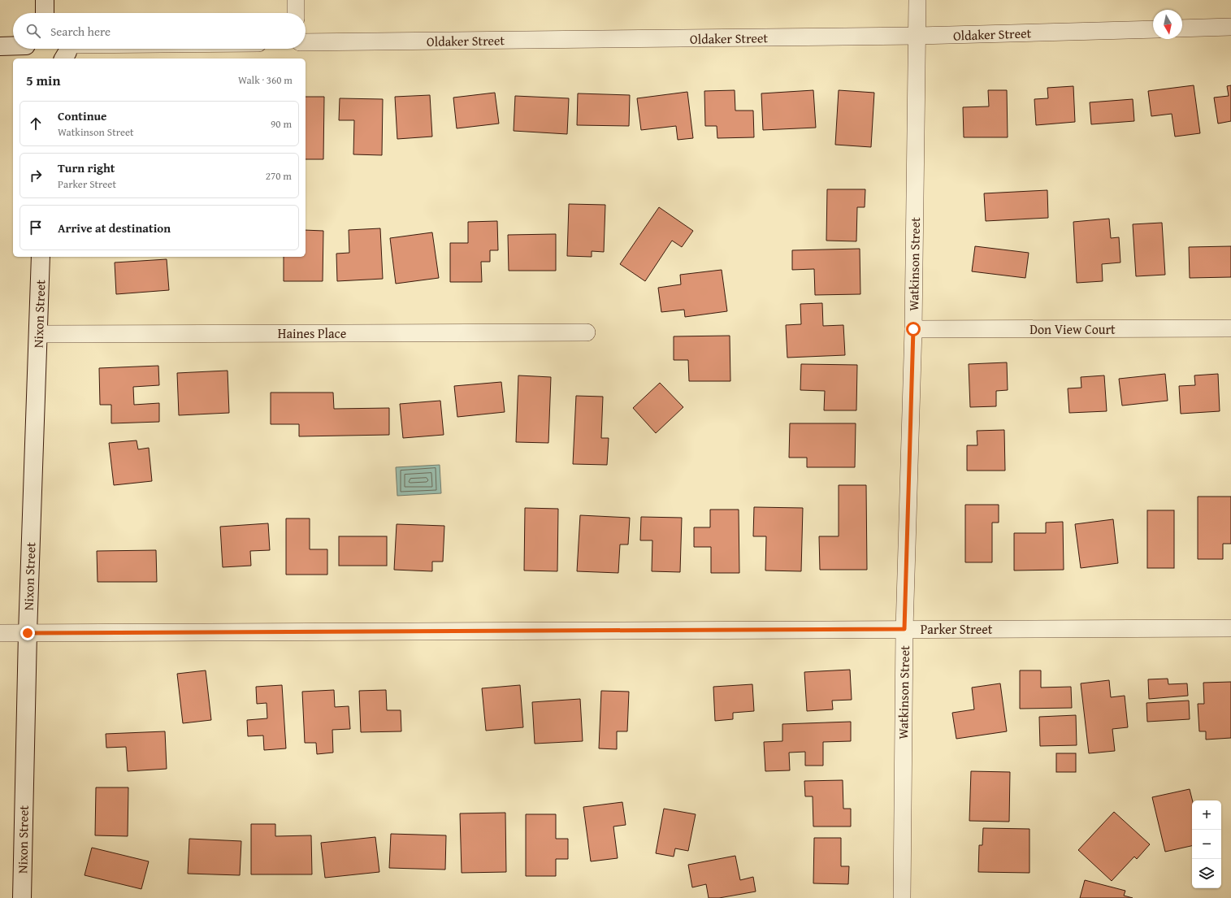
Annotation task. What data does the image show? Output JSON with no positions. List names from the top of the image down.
{
  "streets": {
    "street": [
      "Oldaker Street",
      "Watkinson Street",
      "Nixon Street",
      "Don View Court",
      "Haines Place",
      "Parker Street"
    ]
  },
  "crossings": [
    ["Oldaker Street", "Watkinson Street"],
    ["Watkinson Street", "Don View Court"],
    ["Watkinson Street", "Parker Street"],
    ["Nixon Street", "Haines Place"],
    ["Nixon Street", "Parker Street"]
  ],
  "north": "bottom",
  "page": {
    "search": "Search here",
    "heading": ["5 min", "Walk · 360 m"],
    "list": [
      ["Continue", "Watkinson Street", "90 m"],
      ["Turn right", "Parker Street", "270 m"],
      "Arrive at destination"
    ],
    "map_buttons": ["+", "−"]
  }
}
